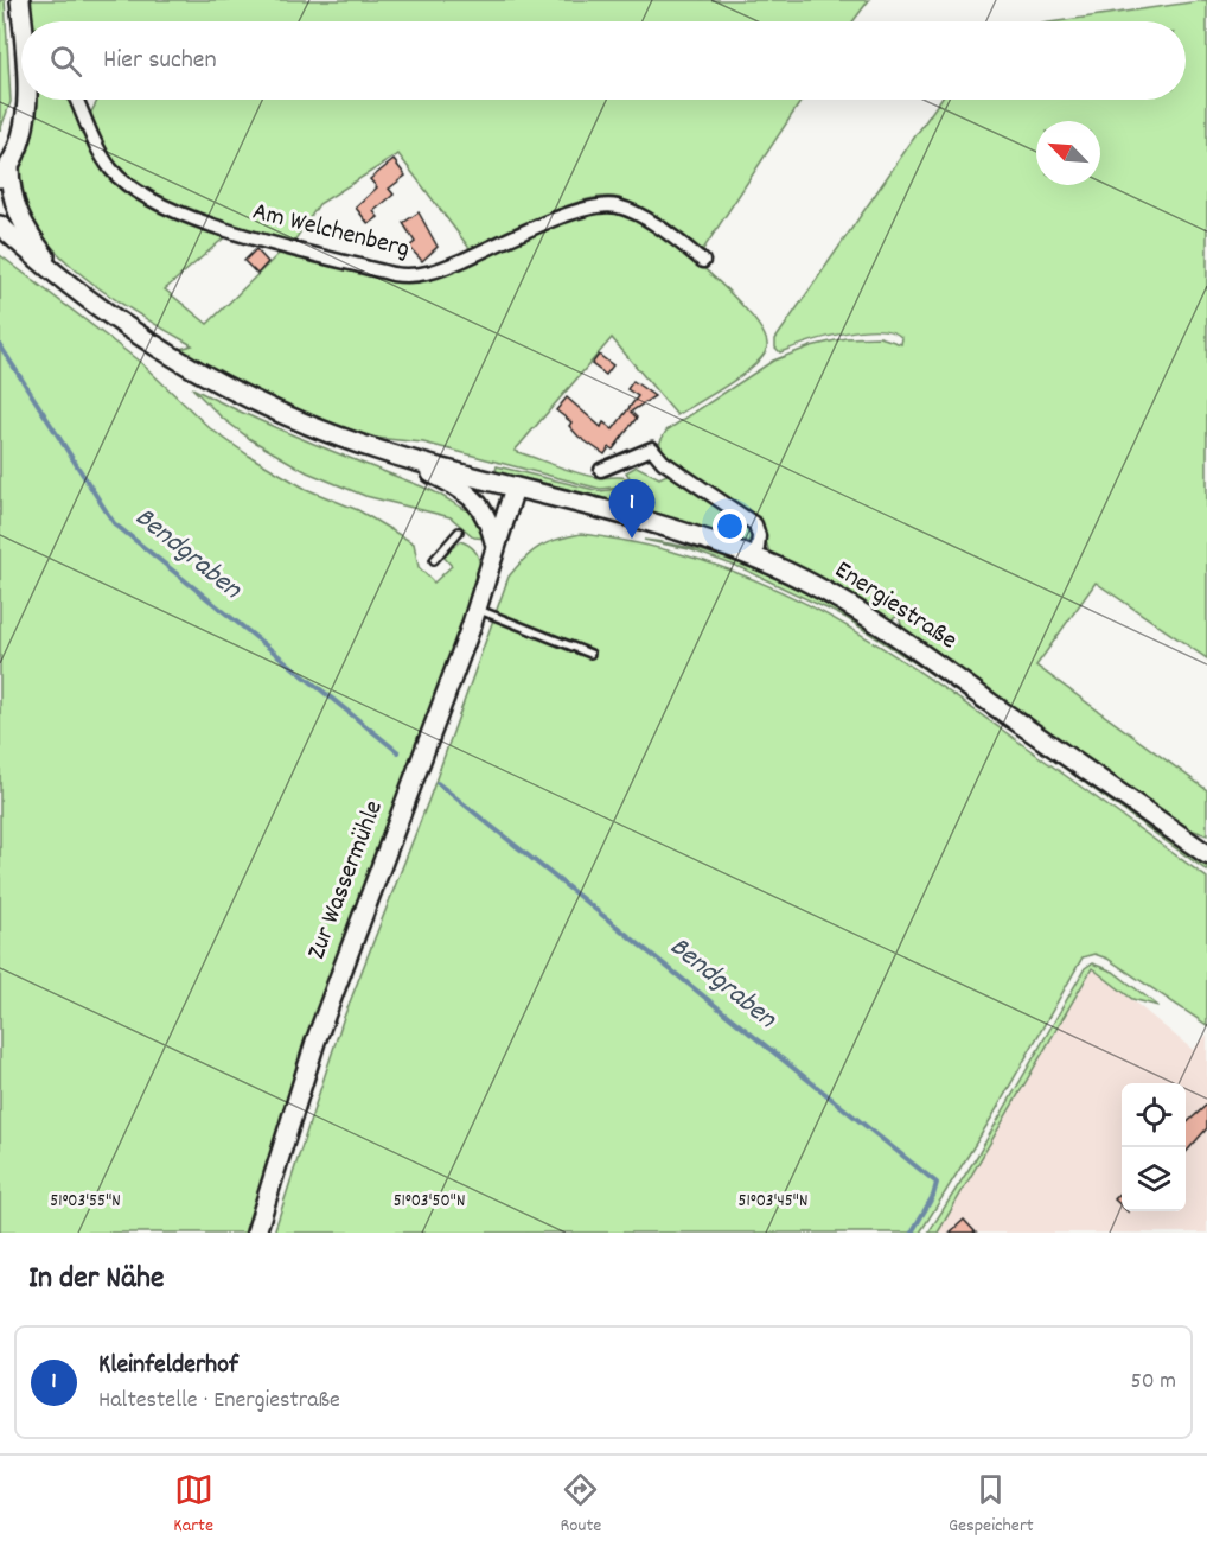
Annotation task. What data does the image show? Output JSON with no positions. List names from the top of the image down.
{
  "streets": {
    "main road": ["Energiestraße", "Zur Wassermühle"],
    "street": ["Am Welchenberg"]
  },
  "crossings": [
    ["Energiestraße", "Zur Wassermühle"]
  ],
  "water": ["Bendgraben"],
  "north": "top left",
  "page": {
    "search": "Hier suchen",
    "pins": "1",
    "heading": "In der Nähe",
    "list": [
      {
        "mark": "1",
        "name": "Kleinfelderhof",
        "note": "Haltestelle · Energiestraße",
        "value": "50 m"
      }
    ],
    "nav": ["Karte", "Route", "Gespeichert"]
  },
  "coordinates": ["51°03'55\"N", "51°03'50\"N", "51°03'45\"N"]
}
